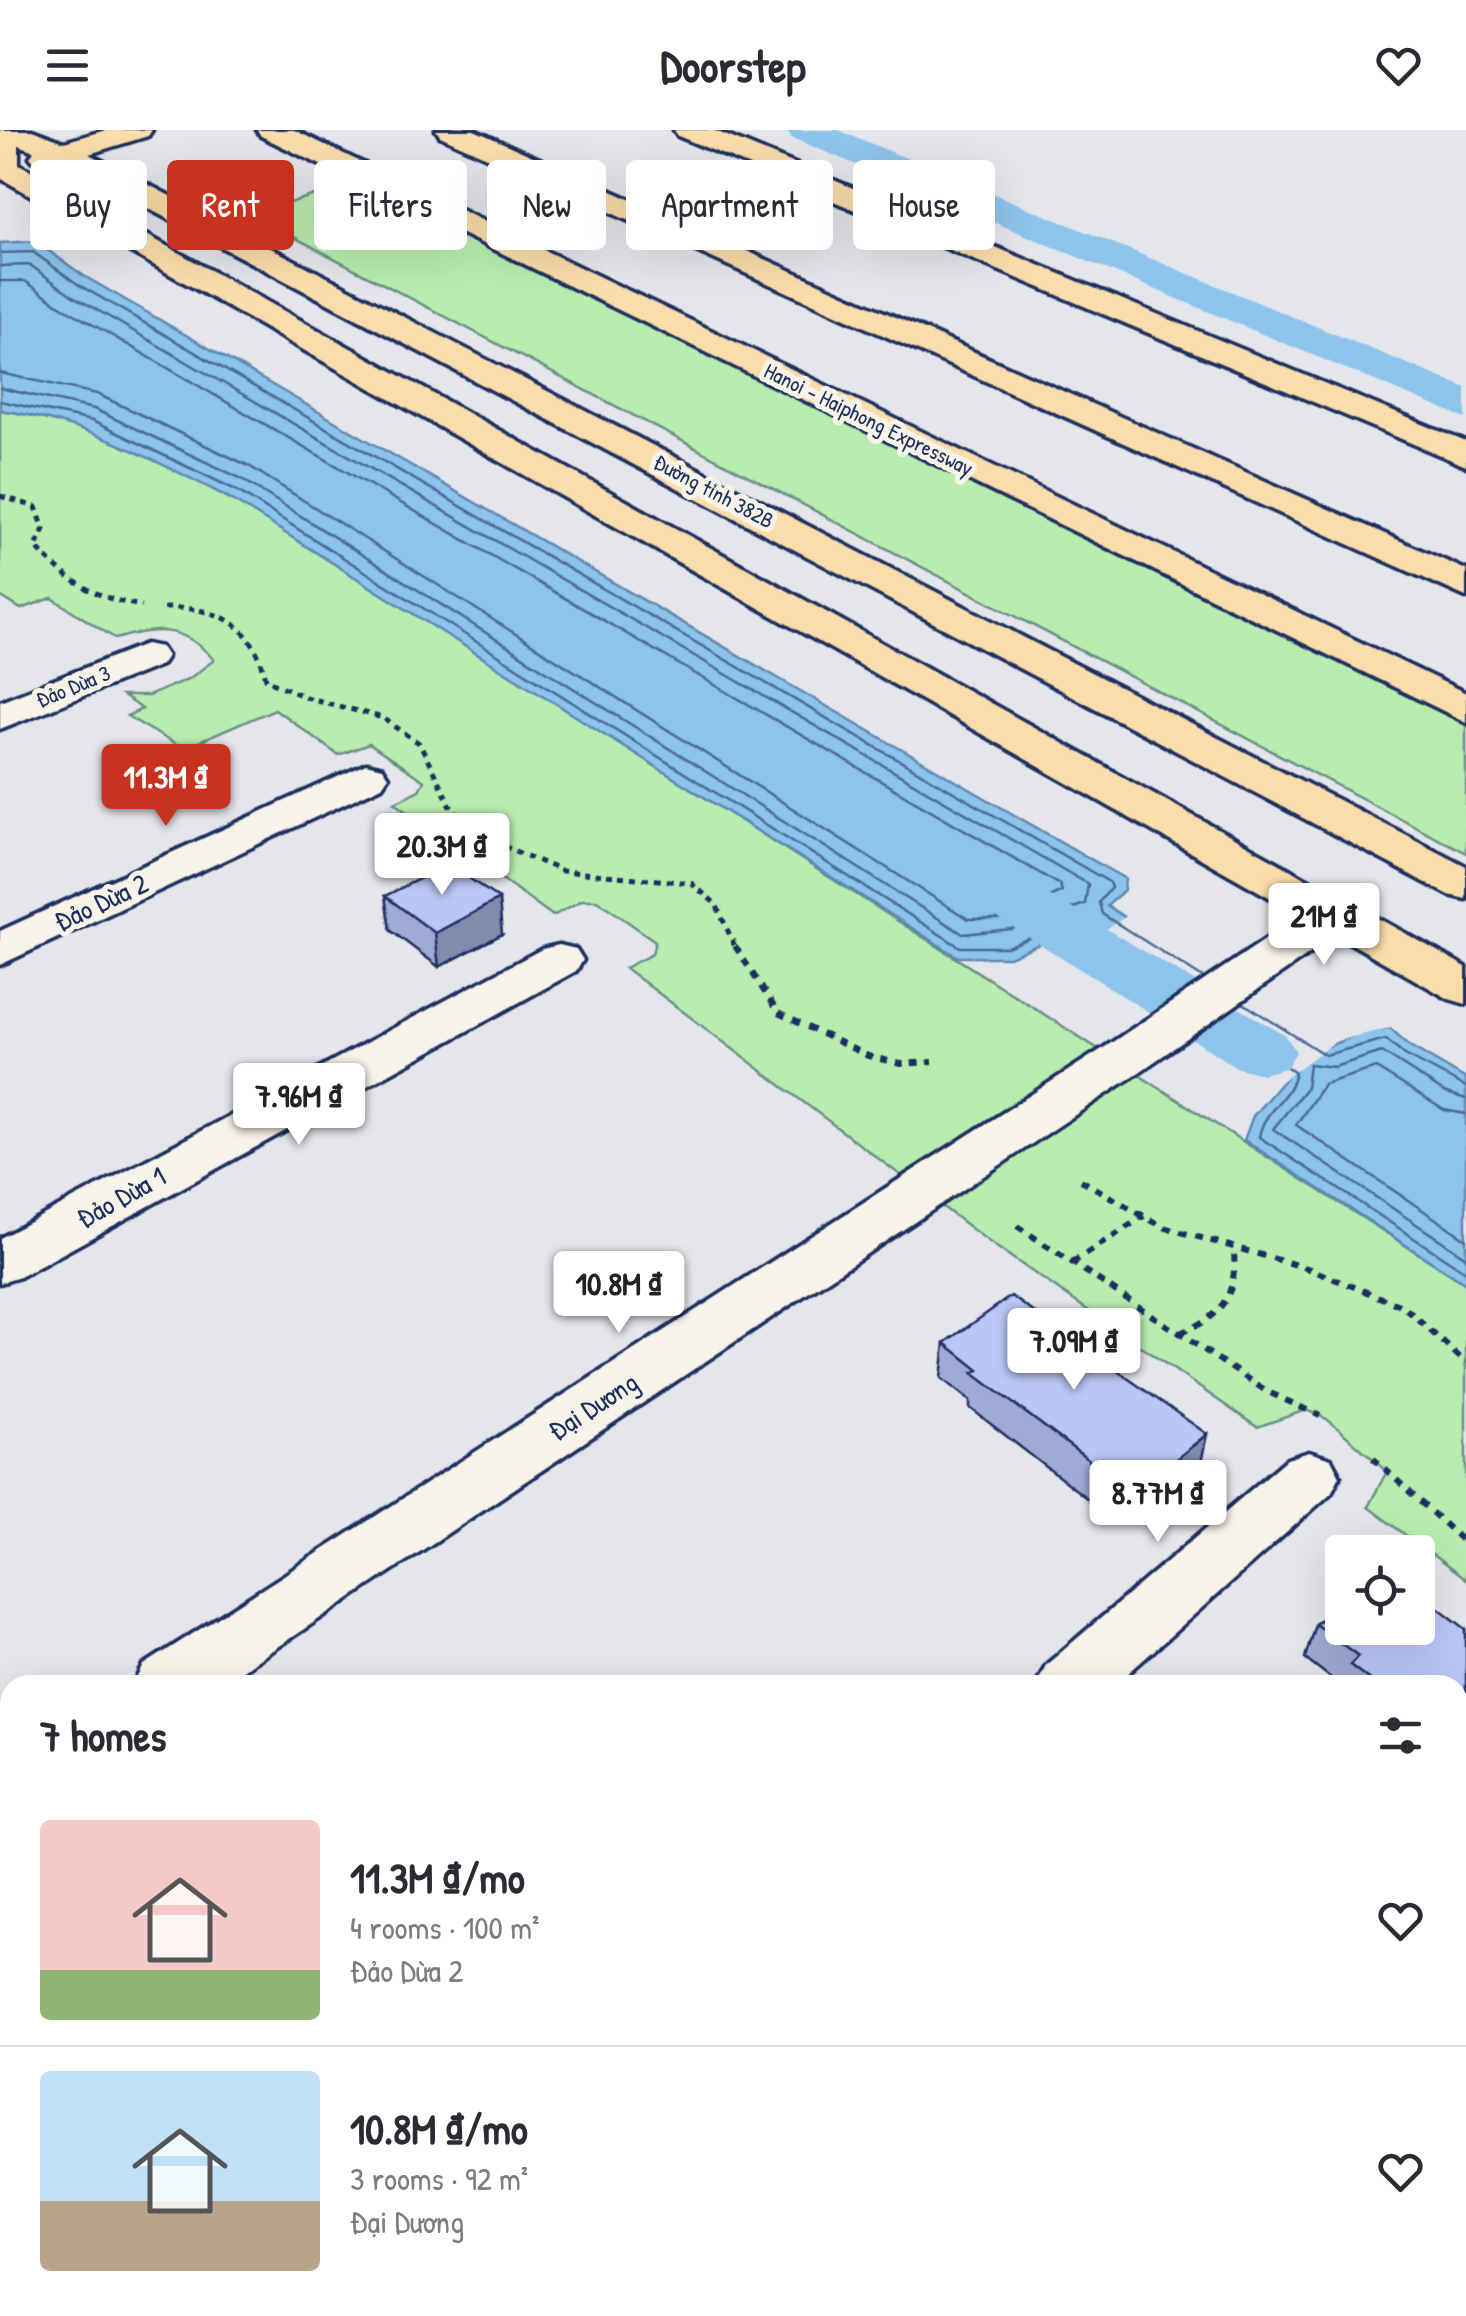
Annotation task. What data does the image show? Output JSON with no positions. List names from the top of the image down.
{
  "streets": {
    "main road": ["Hanoi - Haiphong Expressway", "Đường tỉnh 382B"],
    "street": [
      "Đảo Dừa 3",
      "Đảo Dừa 2",
      "Đảo Dừa 1",
      "Đại Dương"
    ]
  },
  "crossings": [
    ["Đường tỉnh 382B", "Đại Dương"]
  ],
  "page": {
    "header": "Doorstep",
    "chip": [
      "Buy",
      "Rent",
      "Filters",
      "New",
      "Apartment",
      "House"
    ],
    "price": [
      "11.3M ₫",
      "20.3M ₫",
      "21M ₫",
      "7.96M ₫",
      "10.8M ₫",
      "7.09M ₫",
      "8.77M ₫"
    ],
    "heading": "7 homes",
    "list": [
      {
        "name": "11.3M ₫/mo",
        "note": "4 rooms · 100 m² · Đảo Dừa 2"
      },
      {
        "name": "10.8M ₫/mo",
        "note": "3 rooms · 92 m² · Đại Dương"
      }
    ]
  }
}
